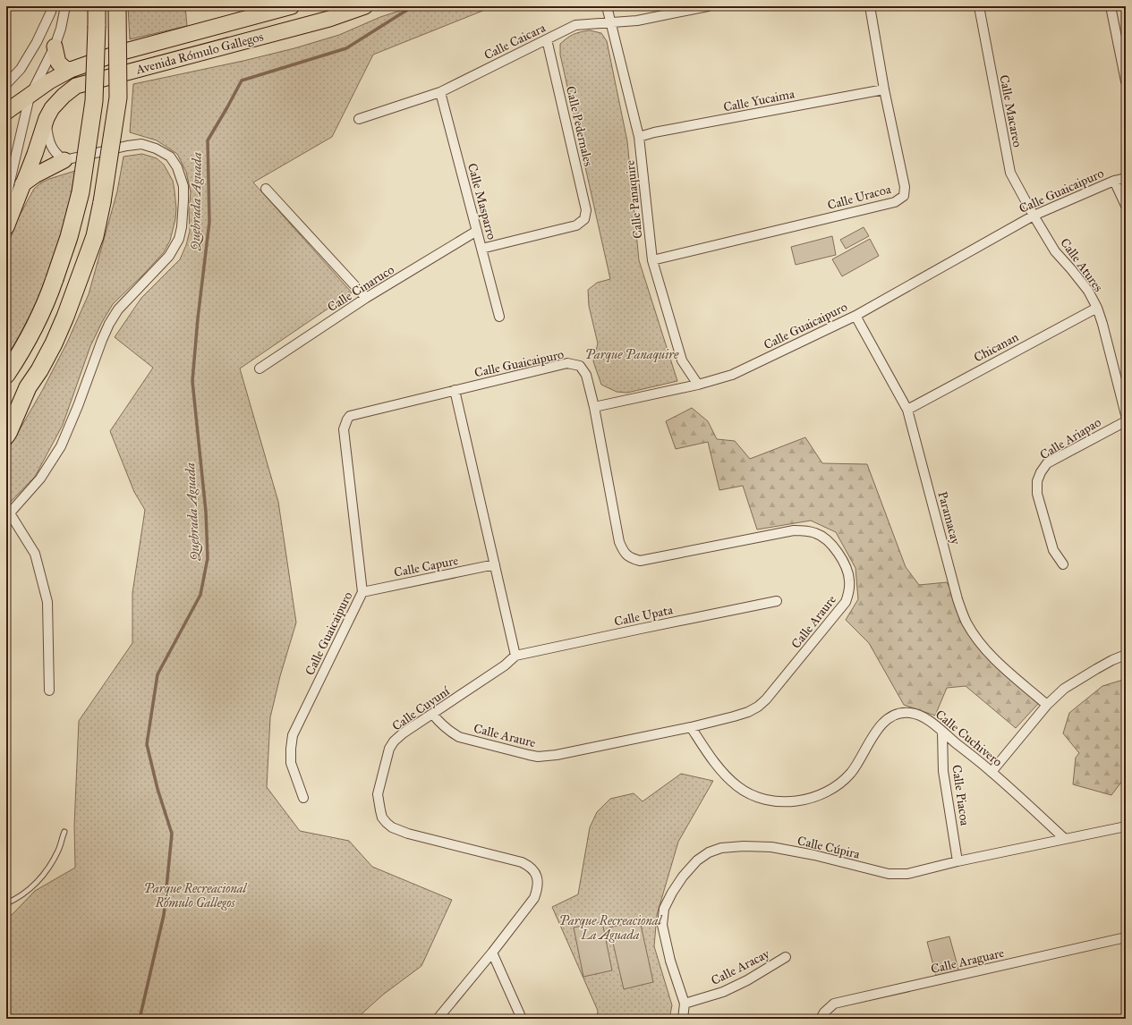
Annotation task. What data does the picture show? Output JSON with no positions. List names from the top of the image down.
{
  "streets": {
    "main road": ["Avenida Rómulo Gallegos"],
    "street": [
      "Calle Caicara",
      "Calle Yucaima",
      "Calle Macareo",
      "Calle Pedernales",
      "Calle Guaicaipuro",
      "Calle Uracoa",
      "Calle Panaquire",
      "Calle Masparro",
      "Calle Atures",
      "Calle Cinaruco",
      "Chicanan",
      "Calle Ariapao",
      "Paramacay",
      "Calle Capure",
      "Calle Upata",
      "Calle Araure",
      "Calle Cuyuní",
      "Calle Cuchivero",
      "Calle Piacoa",
      "Calle Cúpira",
      "Calle Araguare",
      "Calle Aracay"
    ]
  },
  "crossings": [
    ["Calle Caicara", "Calle Pedernales"],
    ["Calle Caicara", "Calle Panaquire"],
    ["Calle Caicara", "Calle Masparro"],
    ["Calle Yucaima", "Calle Uracoa"],
    ["Calle Yucaima", "Calle Panaquire"],
    ["Calle Macareo", "Calle Guaicaipuro"],
    ["Calle Macareo", "Calle Atures"],
    ["Calle Pedernales", "Calle Masparro"],
    ["Calle Guaicaipuro", "Calle Panaquire"],
    ["Calle Guaicaipuro", "Calle Atures"],
    ["Calle Guaicaipuro", "Paramacay"],
    ["Calle Guaicaipuro", "Calle Capure"],
    ["Calle Guaicaipuro", "Calle Araure"],
    ["Calle Uracoa", "Calle Panaquire"],
    ["Calle Masparro", "Calle Cinaruco"],
    ["Calle Atures", "Chicanan"],
    ["Chicanan", "Paramacay"],
    ["Calle Upata", "Calle Cuyuní"],
    ["Calle Araure", "Calle Cuyuní"],
    ["Calle Araure", "Calle Cuchivero"],
    ["Calle Cuchivero", "Calle Piacoa"],
    ["Calle Cuchivero", "Calle Cúpira"],
    ["Calle Piacoa", "Calle Cúpira"],
    ["Calle Cúpira", "Calle Aracay"]
  ],
  "water": ["Quebrada Aguada"],
  "parks": ["Parque Panaquire", "Parque Recreacional Rómulo Gallegos", "Parque Recreacional La Aguada"]
}
